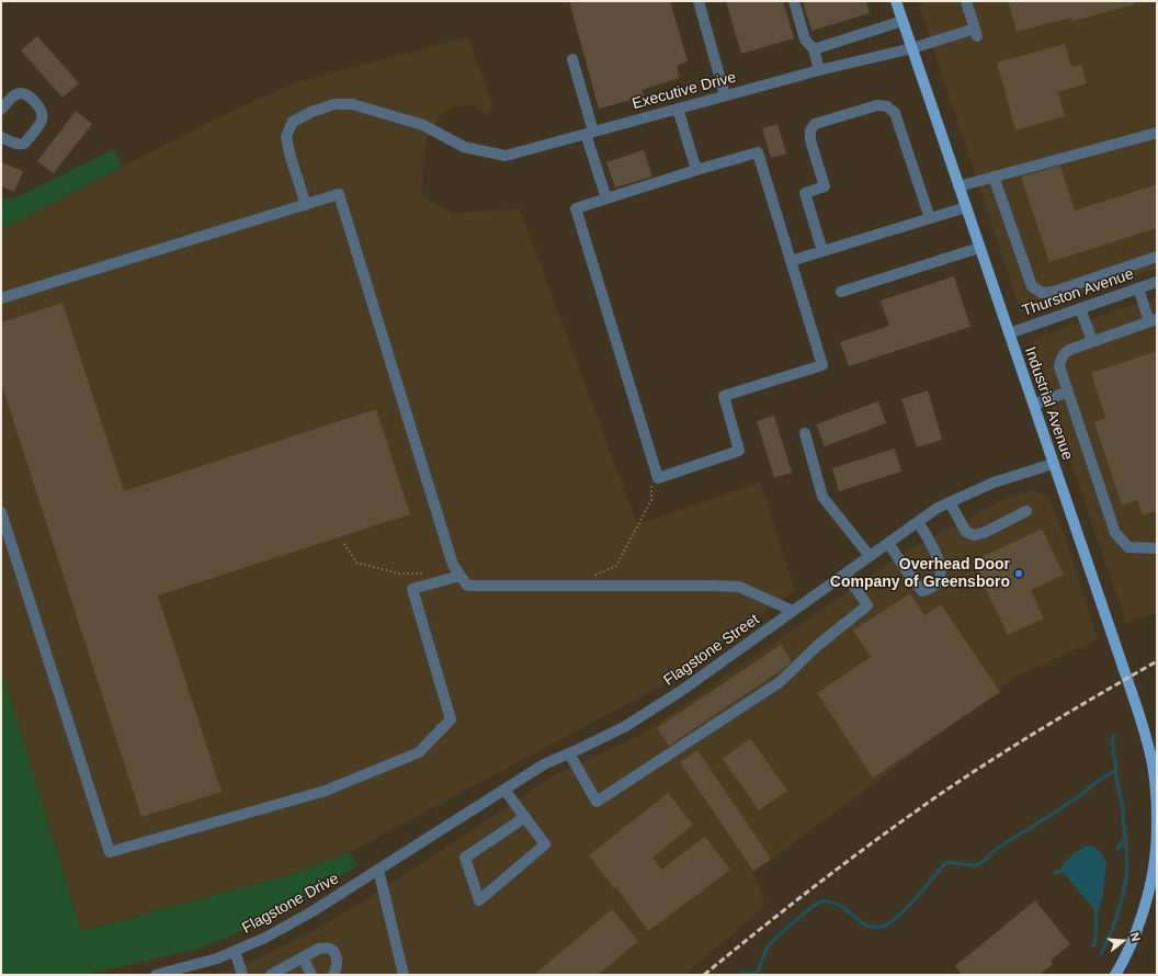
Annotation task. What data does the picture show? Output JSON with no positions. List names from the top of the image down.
{
  "streets": {
    "main road": ["Industrial Avenue"],
    "street": [
      "Executive Drive",
      "Thurston Avenue",
      "Flagstone Street",
      "Flagstone Drive"
    ]
  },
  "crossings": [
    ["Executive Drive", "Industrial Avenue"],
    ["Thurston Avenue", "Industrial Avenue"],
    ["Industrial Avenue", "Flagstone Street"],
    ["Flagstone Street", "Flagstone Drive"]
  ],
  "places": ["Overhead Door Company of Greensboro"],
  "north": "right"
}
